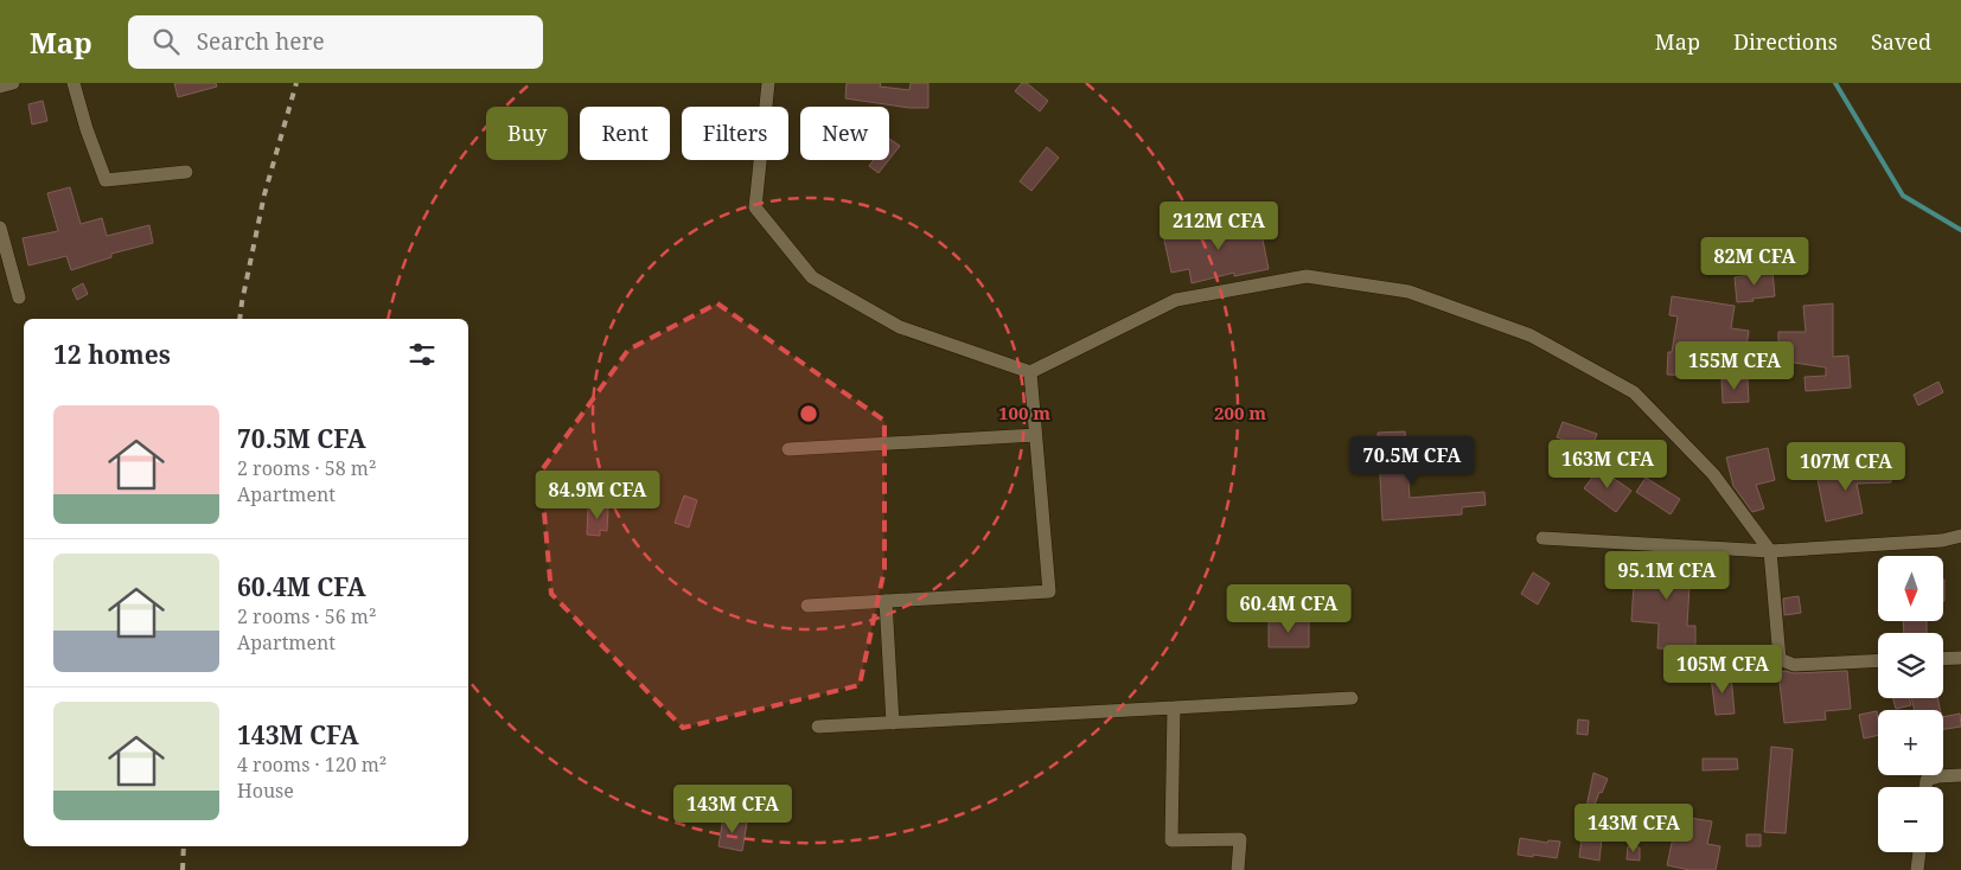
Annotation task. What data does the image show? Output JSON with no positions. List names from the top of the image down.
{
  "north": "bottom",
  "page": {
    "header": "Map",
    "search": "Search here",
    "nav": ["Map", "Directions", "Saved"],
    "chip": [
      "Buy",
      "Rent",
      "Filters",
      "New"
    ],
    "price": [
      "212M CFA",
      "82M CFA",
      "155M CFA",
      "70.5M CFA",
      "163M CFA",
      "107M CFA",
      "84.9M CFA",
      "95.1M CFA",
      "60.4M CFA",
      "105M CFA",
      "143M CFA",
      "143M CFA"
    ],
    "heading": "12 homes",
    "list": [
      {
        "name": "70.5M CFA",
        "note": "2 rooms · 58 m² · Apartment"
      },
      {
        "name": "60.4M CFA",
        "note": "2 rooms · 56 m² · Apartment"
      },
      {
        "name": "143M CFA",
        "note": "4 rooms · 120 m² · House"
      }
    ],
    "map_buttons": ["+", "−"]
  },
  "rings": ["100 m", "200 m"]
}
